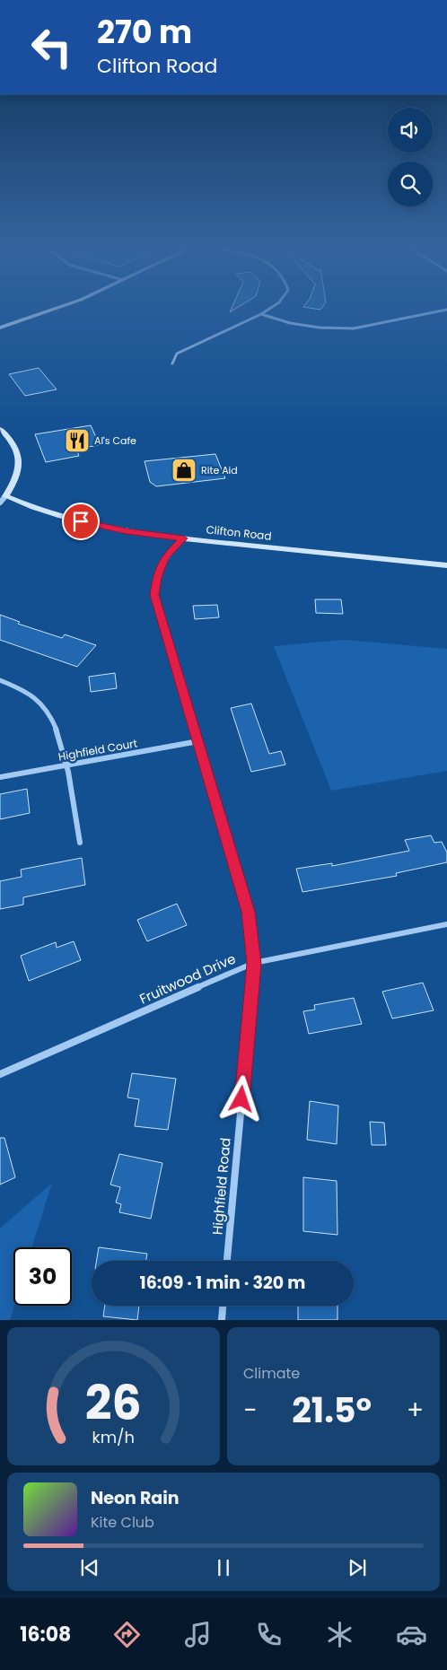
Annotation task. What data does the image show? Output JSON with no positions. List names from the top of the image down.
{
  "streets": {
    "main road": ["Clifton Road"],
    "street": ["Highfield Court", "Fruitwood Drive", "Highfield Road"]
  },
  "crossings": [
    ["Clifton Road", "Highfield Road"],
    ["Highfield Court", "Highfield Road"],
    ["Fruitwood Drive", "Highfield Road"]
  ],
  "places": {
    "restaurant": ["Al's Cafe"],
    "shop": ["Rite Aid"]
  },
  "page": {
    "turn": ["270 m", "Clifton Road"],
    "limit": "30",
    "trip": "16:09 · 1 min · 320 m",
    "tile": "Climate",
    "heat": ["−", "21.5°", "+"],
    "song": ["Neon Rain", "Kite Club"],
    "tabs": "16:08",
    "gauge": ["26", "km/h"]
  }
}
